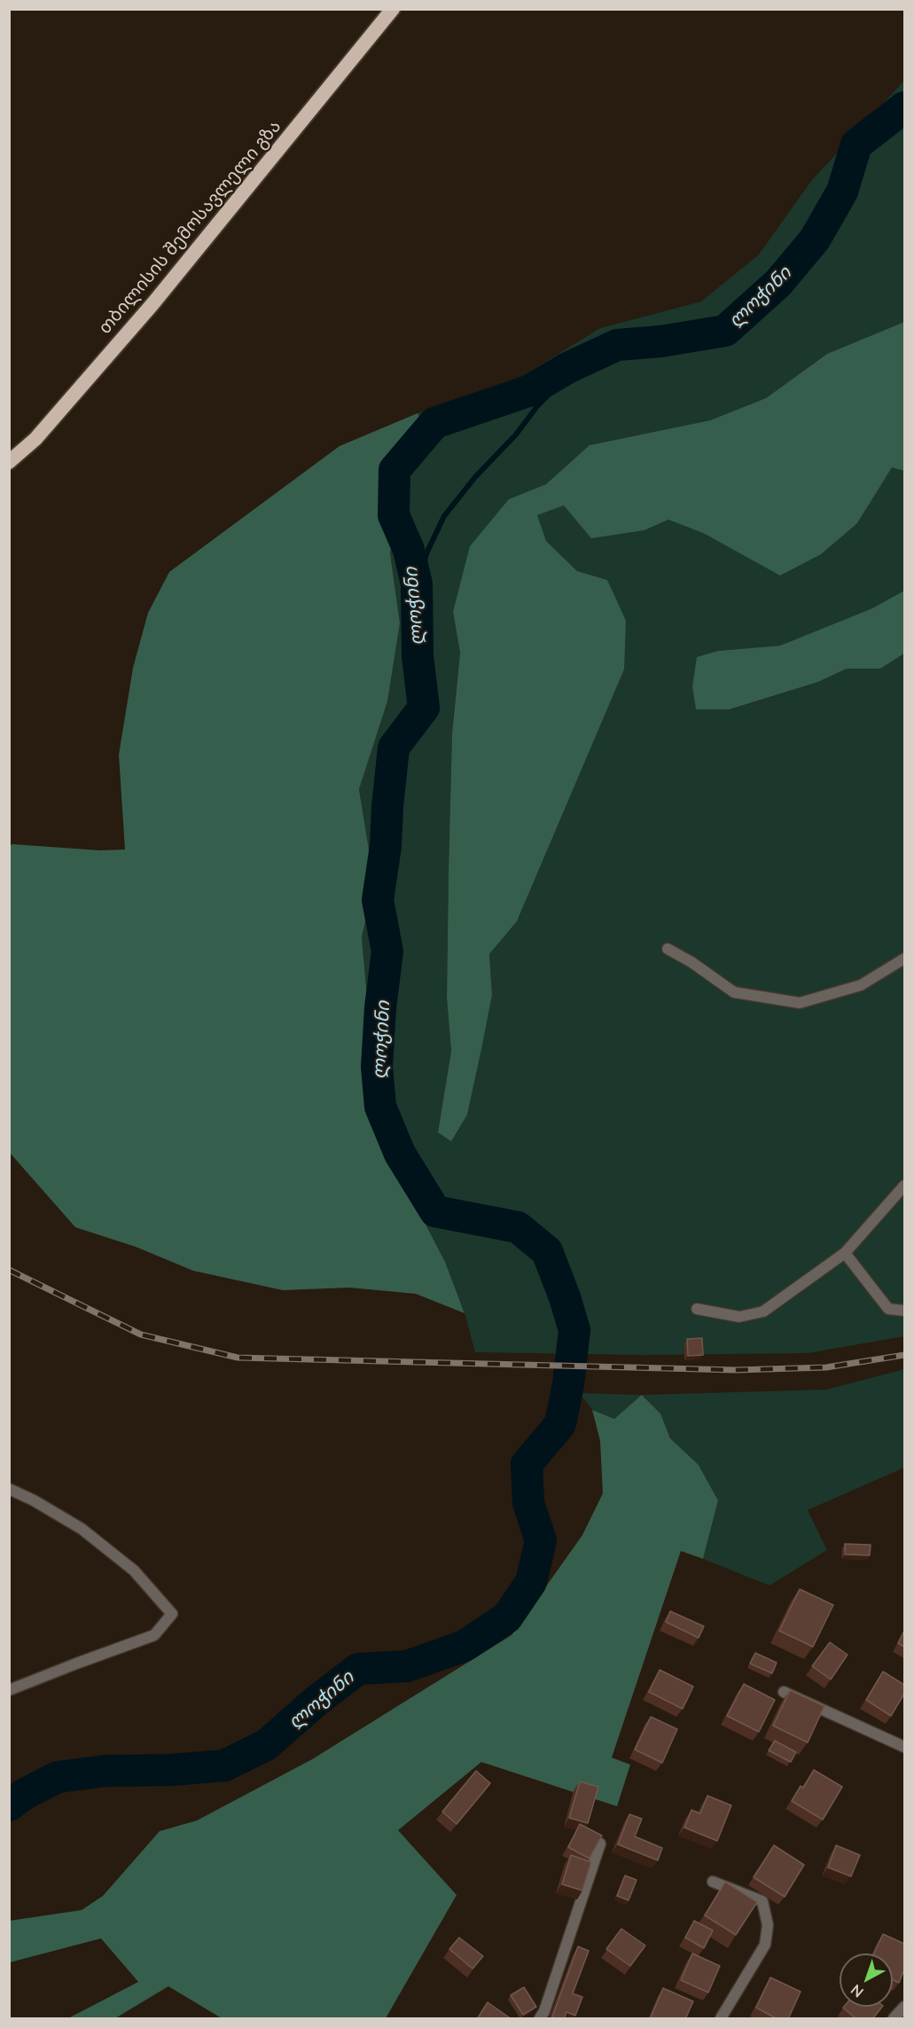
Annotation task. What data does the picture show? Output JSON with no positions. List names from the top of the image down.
{
  "streets": {
    "highway": ["თბილისის შემოსავლელი გზა"]
  },
  "water": ["ლოჭინი"],
  "north": "bottom left"
}
